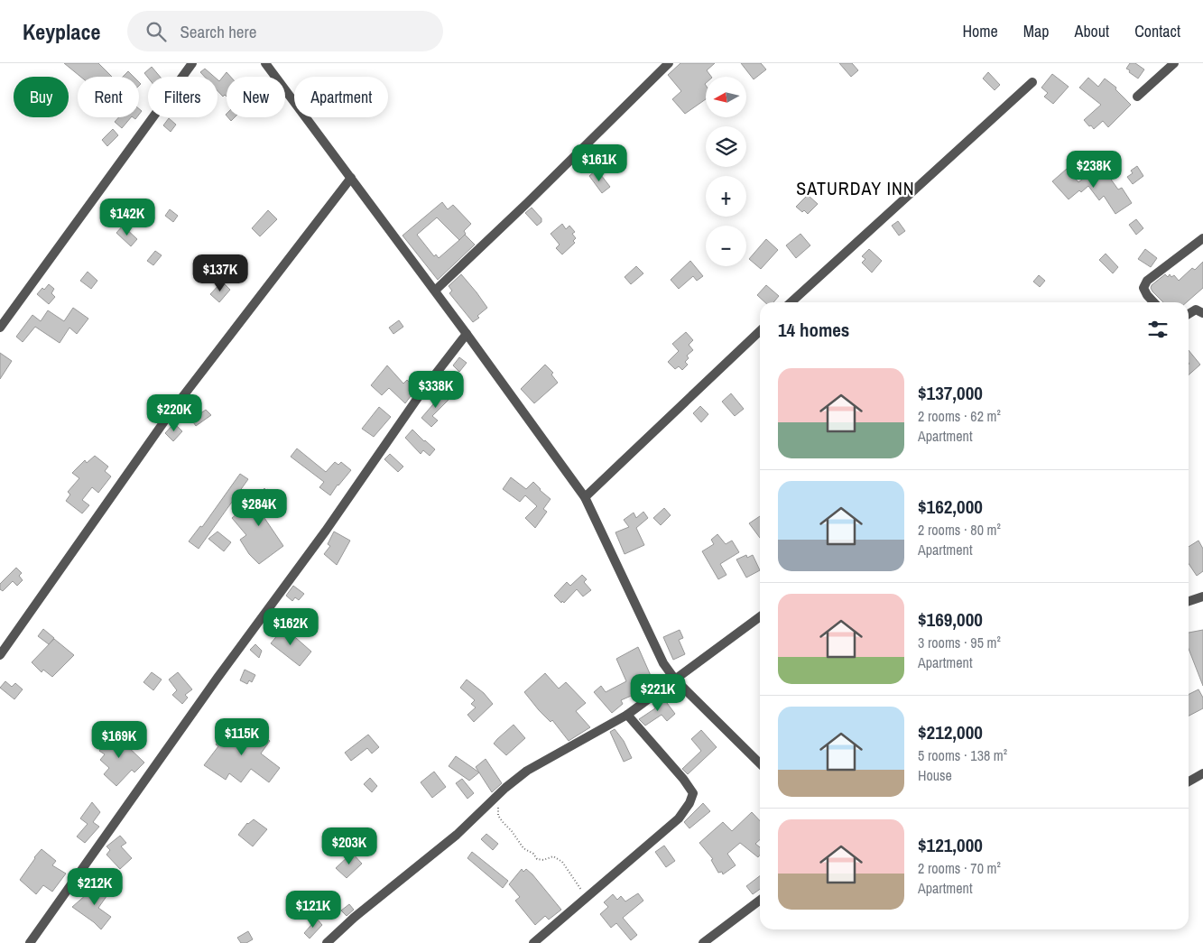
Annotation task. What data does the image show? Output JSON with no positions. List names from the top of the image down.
{
  "districts": ["SATURDAY INN"],
  "north": "left",
  "page": {
    "header": "Keyplace",
    "search": "Search here",
    "nav": [
      "Home",
      "Map",
      "About",
      "Contact"
    ],
    "map_buttons": ["+", "−"],
    "chip": [
      "Buy",
      "Rent",
      "Filters",
      "New",
      "Apartment"
    ],
    "price": [
      "$161K",
      "$238K",
      "$142K",
      "$137K",
      "$338K",
      "$220K",
      "$284K",
      "$162K",
      "$221K",
      "$115K",
      "$169K",
      "$203K",
      "$212K",
      "$121K"
    ],
    "heading": "14 homes",
    "list": [
      {
        "name": "$137,000",
        "note": "2 rooms · 62 m² · Apartment"
      },
      {
        "name": "$162,000",
        "note": "2 rooms · 80 m² · Apartment"
      },
      {
        "name": "$169,000",
        "note": "3 rooms · 95 m² · Apartment"
      },
      {
        "name": "$212,000",
        "note": "5 rooms · 138 m² · House"
      },
      {
        "name": "$121,000",
        "note": "2 rooms · 70 m² · Apartment"
      }
    ]
  }
}
